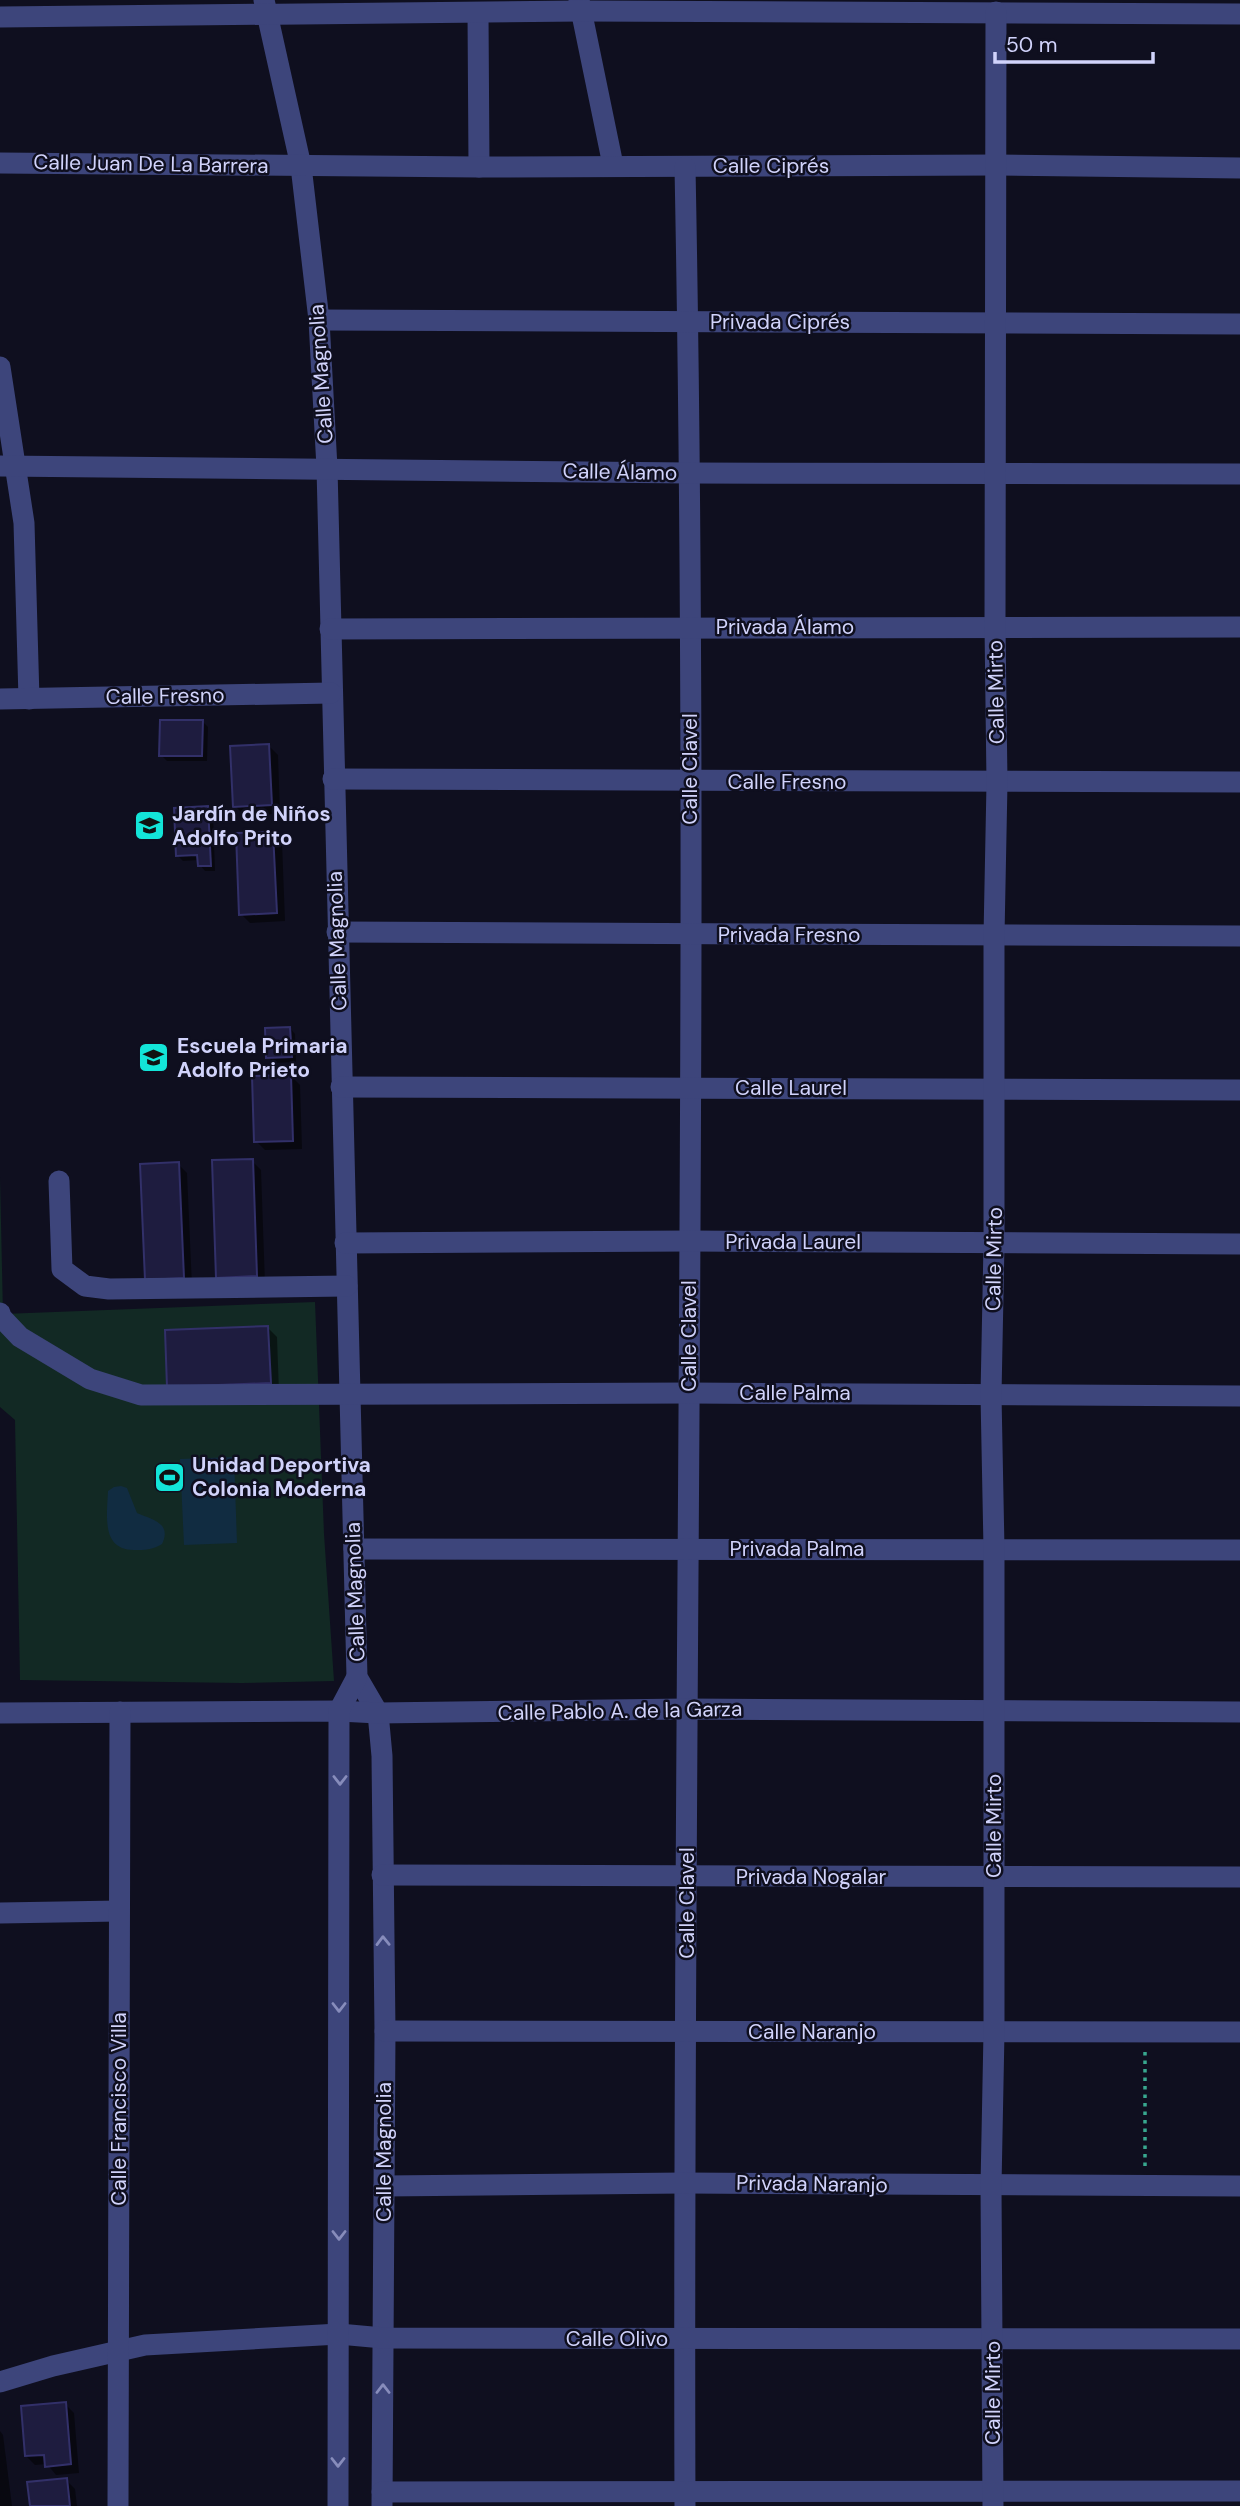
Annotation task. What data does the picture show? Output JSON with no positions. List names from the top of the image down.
{
  "streets": {
    "street": [
      "Calle Juan De La Barrera",
      "Calle Ciprés",
      "Privada Ciprés",
      "Calle Magnolia",
      "Calle Álamo",
      "Privada Álamo",
      "Calle Mirto",
      "Calle Fresno",
      "Calle Clavel",
      "Privada Fresno",
      "Calle Laurel",
      "Privada Laurel",
      "Calle Palma",
      "Privada Palma",
      "Calle Pablo A. de la Garza",
      "Privada Nogalar",
      "Calle Naranjo",
      "Calle Francisco Villa",
      "Privada Naranjo",
      "Calle Olivo"
    ]
  },
  "crossings": [
    ["Calle Juan De La Barrera", "Calle Ciprés"],
    ["Calle Juan De La Barrera", "Calle Magnolia"],
    ["Calle Ciprés", "Calle Magnolia"],
    ["Calle Ciprés", "Calle Mirto"],
    ["Calle Ciprés", "Calle Clavel"],
    ["Privada Ciprés", "Calle Magnolia"],
    ["Privada Ciprés", "Calle Mirto"],
    ["Privada Ciprés", "Calle Clavel"],
    ["Calle Magnolia", "Calle Álamo"],
    ["Calle Magnolia", "Privada Álamo"],
    ["Calle Magnolia", "Calle Fresno"],
    ["Calle Magnolia", "Privada Fresno"],
    ["Calle Magnolia", "Calle Laurel"],
    ["Calle Magnolia", "Privada Laurel"],
    ["Calle Magnolia", "Calle Palma"],
    ["Calle Magnolia", "Privada Palma"],
    ["Calle Magnolia", "Calle Pablo A. de la Garza"],
    ["Calle Magnolia", "Privada Nogalar"],
    ["Calle Magnolia", "Calle Naranjo"],
    ["Calle Magnolia", "Privada Naranjo"],
    ["Calle Magnolia", "Calle Olivo"],
    ["Calle Álamo", "Calle Mirto"],
    ["Calle Álamo", "Calle Clavel"],
    ["Privada Álamo", "Calle Mirto"],
    ["Privada Álamo", "Calle Clavel"],
    ["Calle Mirto", "Calle Fresno"],
    ["Calle Mirto", "Privada Fresno"],
    ["Calle Mirto", "Calle Laurel"],
    ["Calle Mirto", "Privada Laurel"],
    ["Calle Mirto", "Calle Palma"],
    ["Calle Mirto", "Privada Palma"],
    ["Calle Mirto", "Calle Pablo A. de la Garza"],
    ["Calle Mirto", "Privada Nogalar"],
    ["Calle Mirto", "Calle Naranjo"],
    ["Calle Mirto", "Privada Naranjo"],
    ["Calle Mirto", "Calle Olivo"],
    ["Calle Fresno", "Calle Clavel"],
    ["Calle Clavel", "Privada Fresno"],
    ["Calle Clavel", "Calle Laurel"],
    ["Calle Clavel", "Privada Laurel"],
    ["Calle Clavel", "Calle Palma"],
    ["Calle Clavel", "Privada Palma"],
    ["Calle Clavel", "Calle Pablo A. de la Garza"],
    ["Calle Clavel", "Privada Nogalar"],
    ["Calle Clavel", "Calle Naranjo"],
    ["Calle Clavel", "Privada Naranjo"],
    ["Calle Clavel", "Calle Olivo"],
    ["Calle Pablo A. de la Garza", "Calle Francisco Villa"],
    ["Calle Francisco Villa", "Calle Olivo"]
  ],
  "places": {
    "school or university": ["Jardín de Niños Adolfo Prito", "Escuela Primaria Adolfo Prieto"],
    "sports": ["Unidad Deportiva Colonia Moderna"]
  },
  "scale_bar": "50 m"
}
